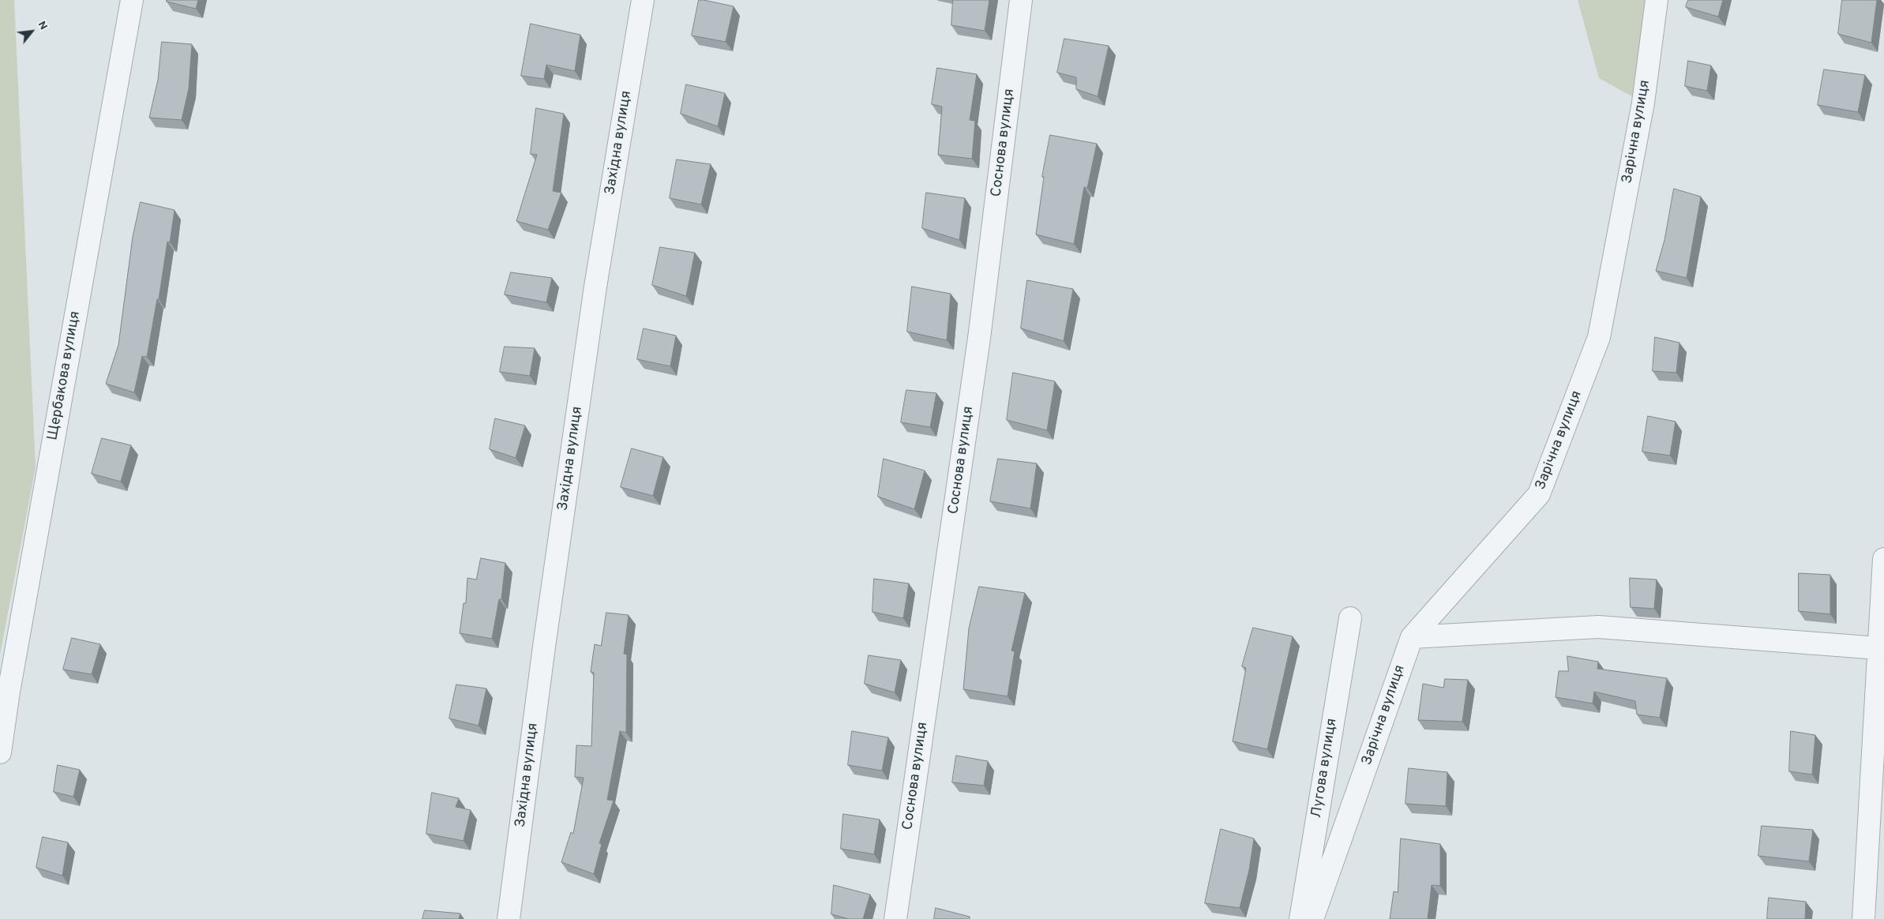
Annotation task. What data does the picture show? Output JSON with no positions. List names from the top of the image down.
{
  "streets": {
    "street": [
      "Зарічна вулиця",
      "Західна вулиця",
      "Соснова вулиця",
      "Щербакова вулиця",
      "Лугова вулиця"
    ]
  },
  "north": "top right"
}
